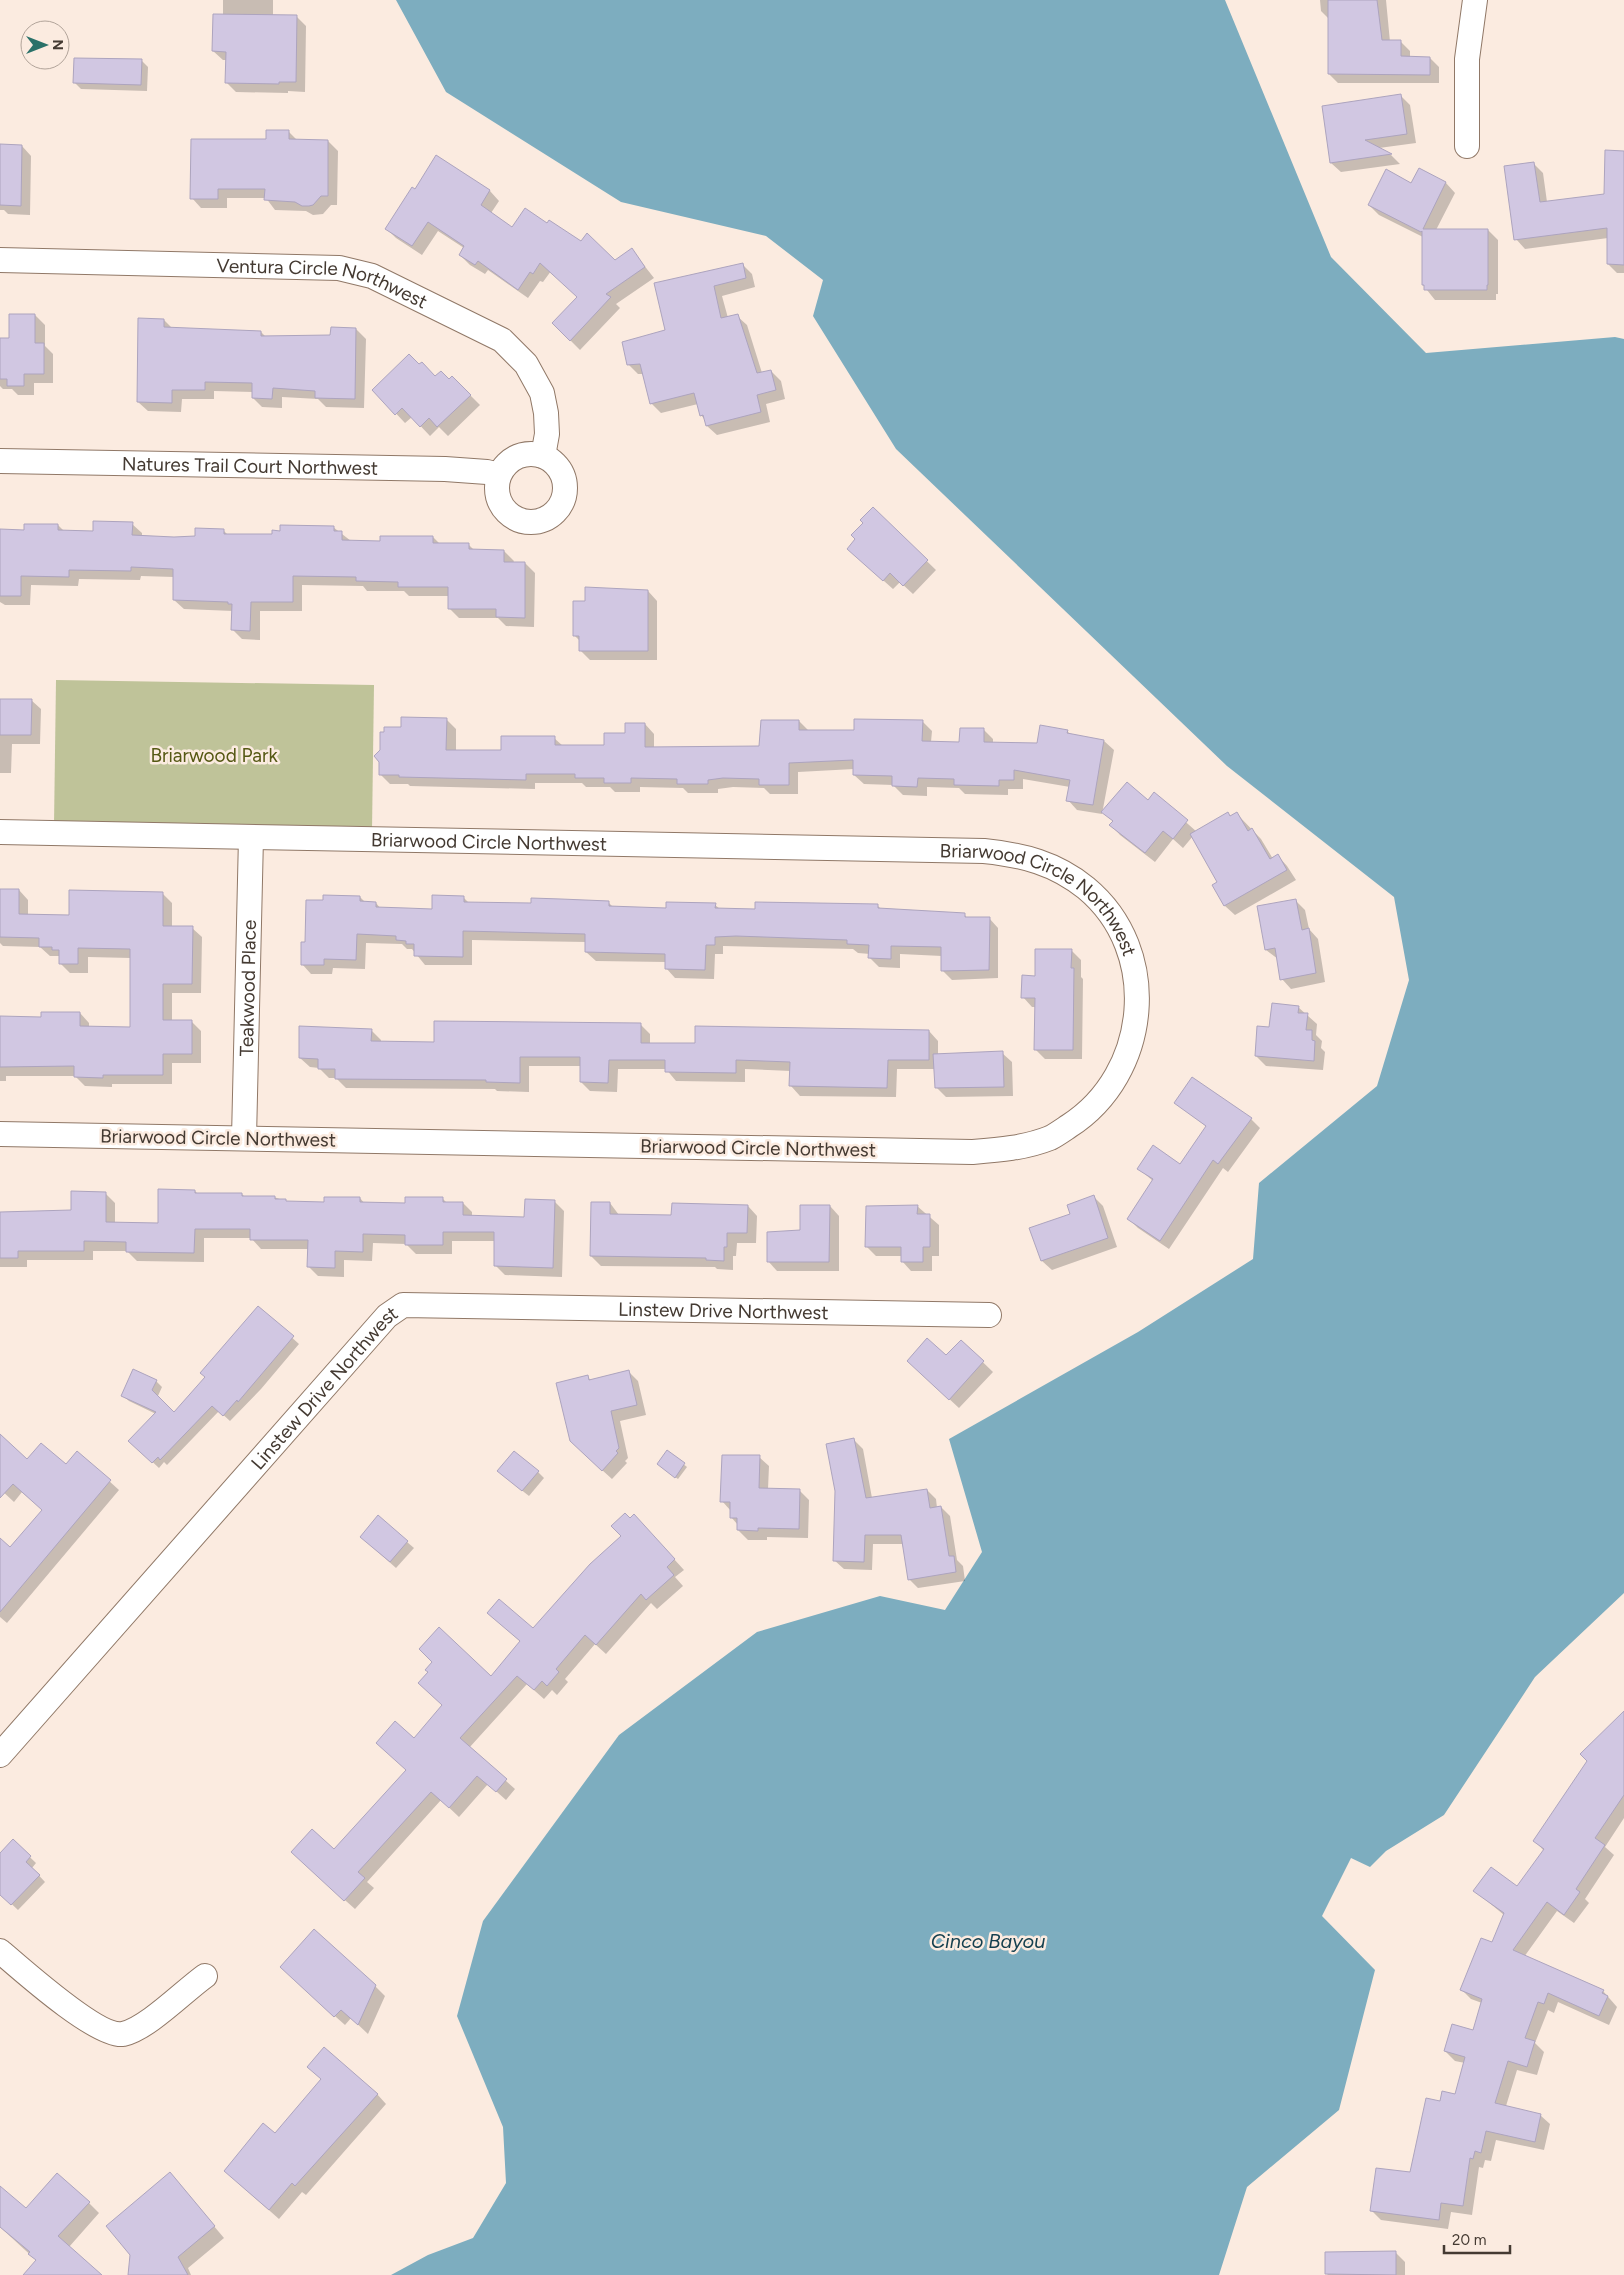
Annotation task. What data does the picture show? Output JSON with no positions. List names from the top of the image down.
{
  "streets": {
    "street": [
      "Ventura Circle Northwest",
      "Natures Trail Court Northwest",
      "Briarwood Circle Northwest",
      "Teakwood Place",
      "Linstew Drive Northwest"
    ]
  },
  "crossings": [
    ["Ventura Circle Northwest", "Natures Trail Court Northwest"],
    ["Briarwood Circle Northwest", "Teakwood Place"]
  ],
  "water": ["Cinco Bayou"],
  "parks": ["Briarwood Park"],
  "scale_bar": "20 m",
  "north": "right"
}
